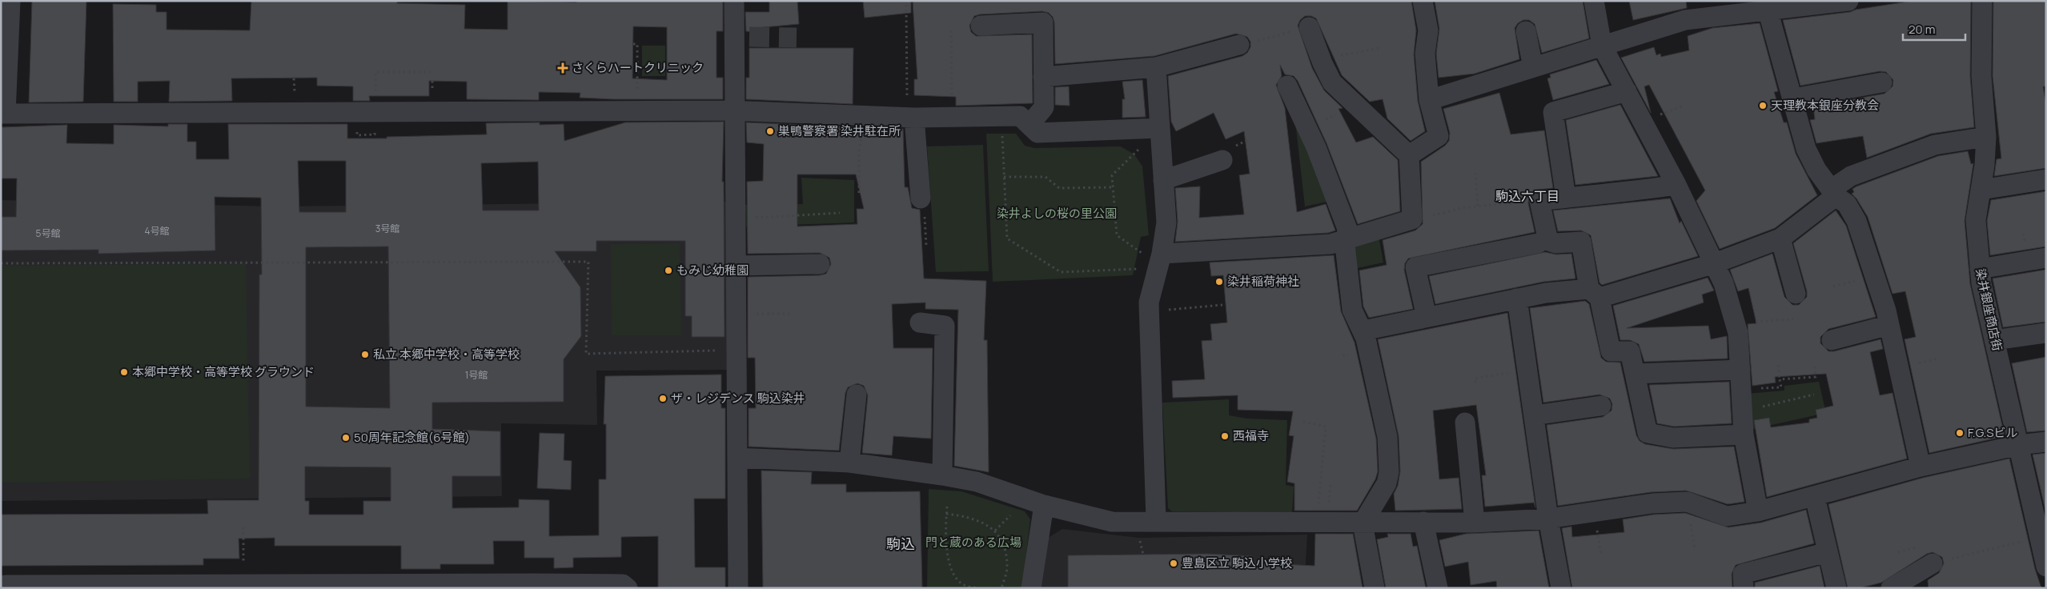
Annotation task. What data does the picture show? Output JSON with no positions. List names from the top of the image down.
{
  "streets": {
    "street": ["染井銀座商店街"]
  },
  "districts": ["駒込六丁目", "駒込"],
  "parks": ["染井よしの桜の里公園", "門と蔵のある広場"],
  "places": {
    "health": ["さくらハートクリニック"],
    "other": [
      "天理教本銀座分教会",
      "巣鴨警察署 染井駐在所",
      "もみじ幼稚園",
      "染井稲荷神社",
      "私立 本郷中学校・高等学校",
      "本郷中学校・高等学校 グラウンド",
      "ザ・レジデンス 駒込染井",
      "F.G.Sビル",
      "西福寺",
      "50周年記念館(6号館)",
      "豊島区立 駒込小学校"
    ]
  },
  "house_numbers": [
    "3号館",
    "4号館",
    "5号館",
    "1号館"
  ],
  "scale_bar": "20 m"
}
